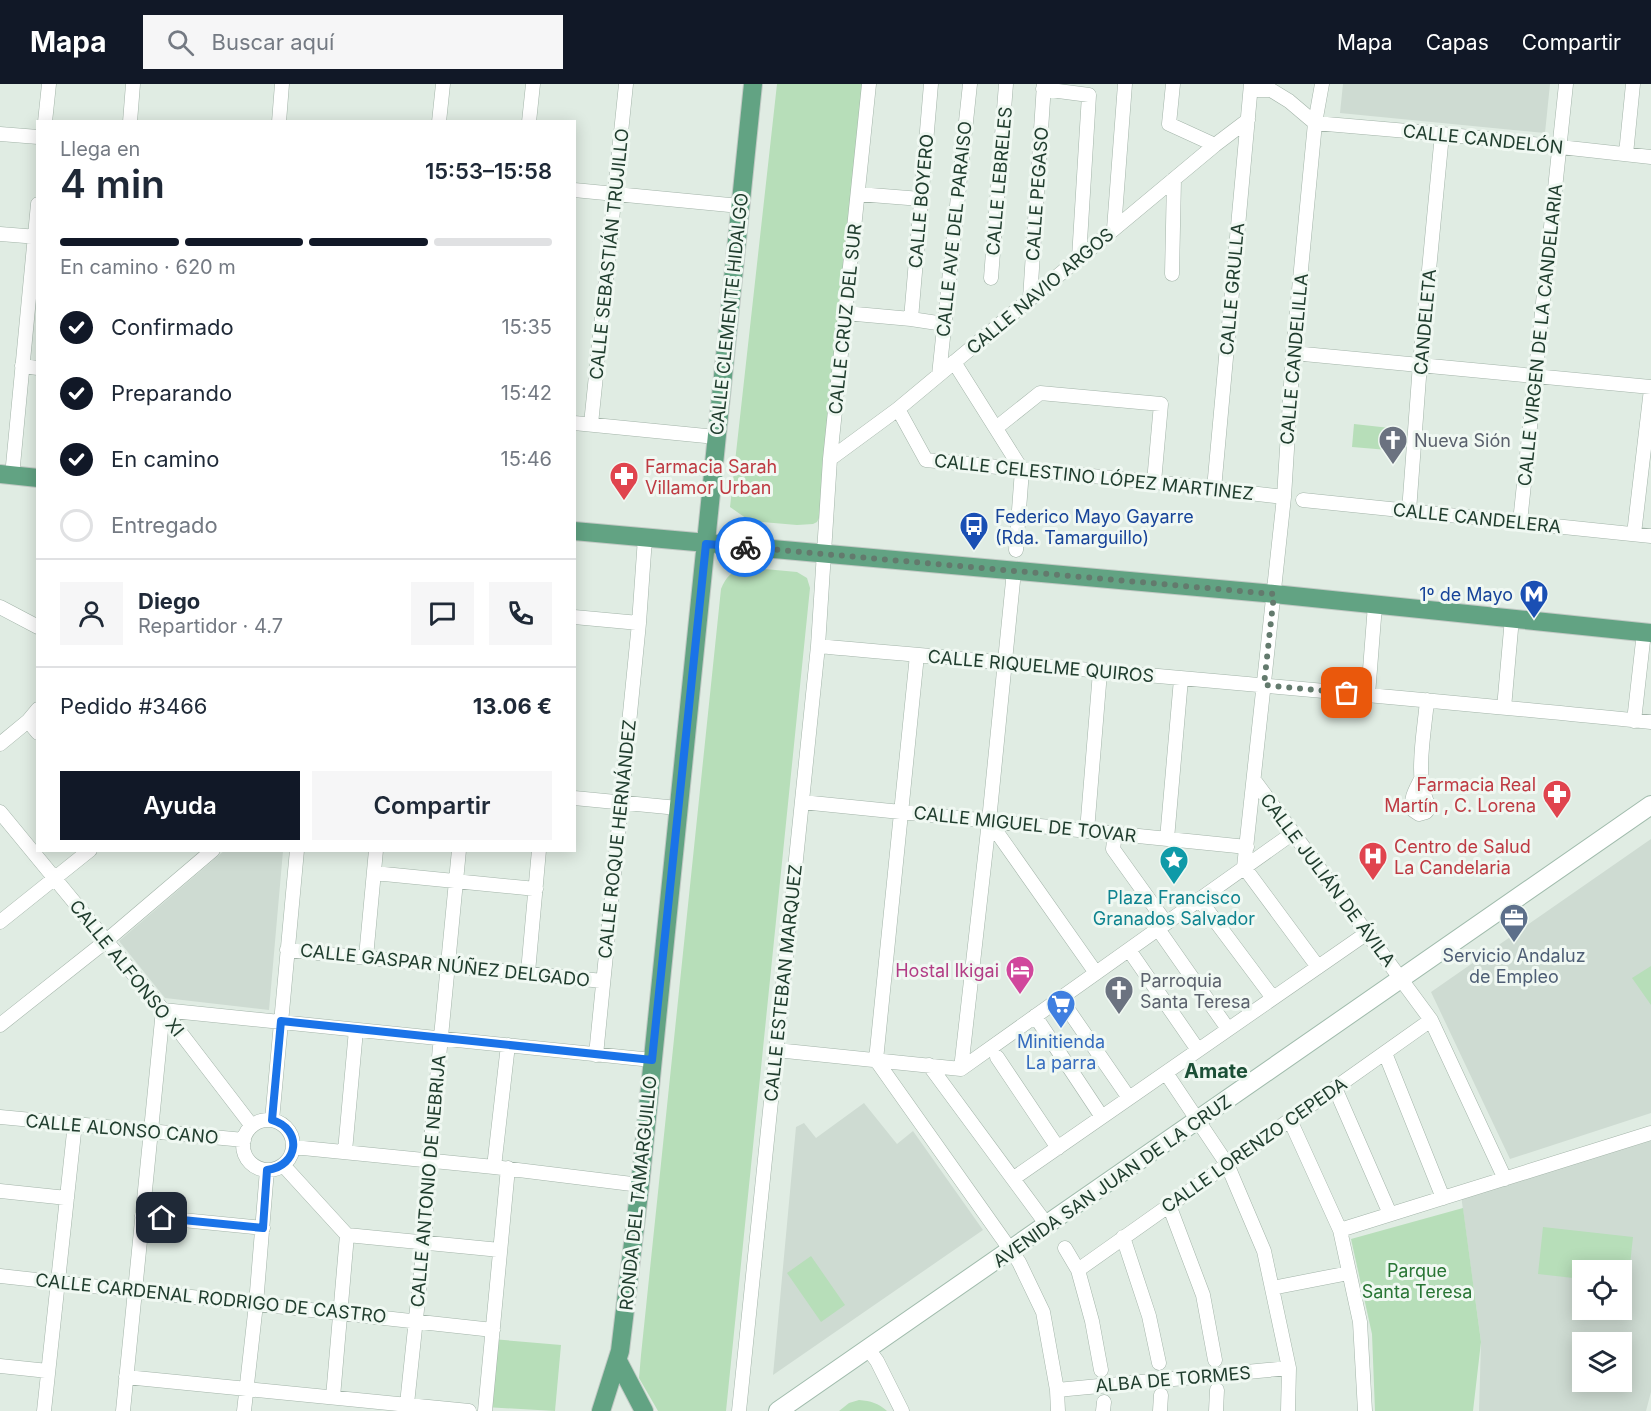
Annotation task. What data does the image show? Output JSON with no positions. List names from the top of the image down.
{
  "streets": {
    "main road": ["CALLE CLEMENTE HIDALGO", "RONDA DEL TAMARGUILLO"],
    "street": [
      "CALLE CANDELÓN",
      "CALLE LEBRELES",
      "CALLE PEGASO",
      "CALLE BOYERO",
      "CALLE AVE DEL PARAISO",
      "CALLE SEBASTIÁN TRUJILLO",
      "CALLE GRULLA",
      "CALLE NAVIO ARGOS",
      "CALLE CRUZ DEL SUR",
      "CANDELETA",
      "CALLE VIRGEN DE LA CANDELARIA",
      "CALLE CANDELILLA",
      "CALLE CELESTINO LÓPEZ MARTINEZ",
      "CALLE CANDELERA",
      "CALLE RIQUELME QUIROS",
      "CALLE MIGUEL DE TOVAR",
      "CALLE ROQUE HERNÁNDEZ",
      "CALLE JULIÁN DE ÁVILA",
      "CALLE GASPAR NÚÑEZ DELGADO",
      "CALLE ALFONSO XI",
      "CALLE ESTEBAN MARQUEZ",
      "CALLE ALONSO CANO",
      "CALLE LORENZO CEPEDA",
      "CALLE ANTONIO DE NEBRIJA",
      "AVENIDA SAN JUAN DE LA CRUZ",
      "CALLE CARDENAL RODRIGO DE CASTRO",
      "ALBA DE TORMES"
    ]
  },
  "crossings": [
    ["CALLE CANDELÓN", "CANDELETA"],
    ["CALLE CANDELÓN", "CALLE VIRGEN DE LA CANDELARIA"],
    ["CALLE CANDELÓN", "CALLE CANDELILLA"],
    ["CALLE PEGASO", "CALLE NAVIO ARGOS"],
    ["CALLE AVE DEL PARAISO", "CALLE NAVIO ARGOS"],
    ["CALLE GRULLA", "CALLE NAVIO ARGOS"],
    ["CALLE GRULLA", "CALLE CELESTINO LÓPEZ MARTINEZ"],
    ["CALLE NAVIO ARGOS", "CALLE CRUZ DEL SUR"],
    ["CALLE NAVIO ARGOS", "CALLE CELESTINO LÓPEZ MARTINEZ"],
    ["CALLE CLEMENTE HIDALGO", "RONDA DEL TAMARGUILLO"],
    ["CALLE CRUZ DEL SUR", "CALLE ESTEBAN MARQUEZ"],
    ["CANDELETA", "CALLE CANDELERA"],
    ["CALLE VIRGEN DE LA CANDELARIA", "CALLE CANDELERA"],
    ["CALLE CANDELILLA", "CALLE CELESTINO LÓPEZ MARTINEZ"],
    ["CALLE CANDELILLA", "CALLE RIQUELME QUIROS"],
    ["CALLE CANDELILLA", "CALLE MIGUEL DE TOVAR"],
    ["CALLE CANDELILLA", "CALLE JULIÁN DE ÁVILA"],
    ["CALLE RIQUELME QUIROS", "CALLE ESTEBAN MARQUEZ"],
    ["CALLE MIGUEL DE TOVAR", "CALLE ESTEBAN MARQUEZ"],
    ["CALLE ROQUE HERNÁNDEZ", "CALLE GASPAR NÚÑEZ DELGADO"],
    ["CALLE JULIÁN DE ÁVILA", "CALLE LORENZO CEPEDA"],
    ["CALLE JULIÁN DE ÁVILA", "AVENIDA SAN JUAN DE LA CRUZ"],
    ["CALLE GASPAR NÚÑEZ DELGADO", "CALLE ANTONIO DE NEBRIJA"],
    ["CALLE ALFONSO XI", "CALLE ALONSO CANO"],
    ["CALLE ANTONIO DE NEBRIJA", "CALLE CARDENAL RODRIGO DE CASTRO"]
  ],
  "districts": ["Amate"],
  "parks": ["Parque Santa Teresa"],
  "places": {
    "church": ["Nueva Sión", "Parroquia Santa Teresa"],
    "pharmacy": ["Farmacia Sarah Villamor Urban", "Farmacia Real Martín , C. Lorena"],
    "bus stop": ["Federico Mayo Gayarre (Rda. Tamarguillo)"],
    "metro station": ["1º de Mayo"],
    "hospital": ["Centro de Salud La Candelaria"],
    "place": ["Plaza Francisco Granados Salvador"],
    "office": ["Servicio Andaluz de Empleo"],
    "hotel": ["Hostal Ikigai"],
    "supermarket": ["Minitienda La parra"]
  },
  "page": {
    "header": "Mapa",
    "search": "Buscar aquí",
    "nav": ["Mapa", "Capas", "Compartir"],
    "heading": ["4 min", "Llega en", "15:53–15:58"],
    "panel": [
      "Diego",
      "Repartidor · 4.7",
      "Pedido #3466",
      "13.06 €"
    ],
    "bar": "En camino · 620 m",
    "list": [
      ["Confirmado", "15:35"],
      ["Preparando", "15:42"],
      ["En camino", "15:46"],
      "Entregado"
    ],
    "buttons": ["Ayuda", "Compartir"]
  }
}
